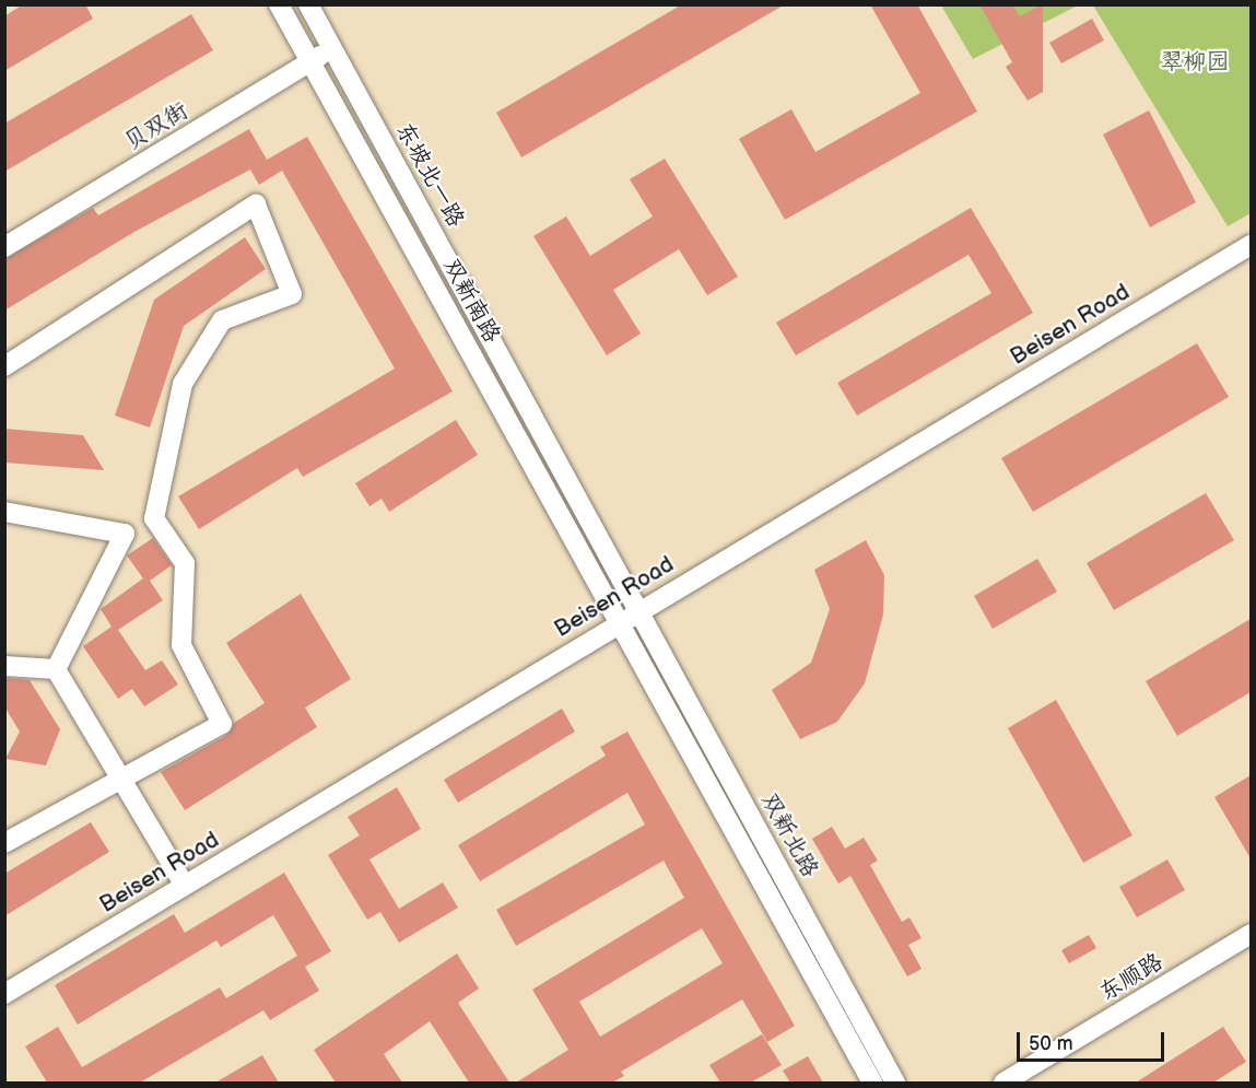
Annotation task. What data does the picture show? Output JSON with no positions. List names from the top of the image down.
{
  "streets": {
    "street": [
      "贝双街",
      "东坡北一路",
      "双新南路",
      "Beisen Road",
      "双新北路",
      "东顺路"
    ]
  },
  "crossings": [
    ["贝双街", "东坡北一路"],
    ["贝双街", "双新南路"],
    ["东坡北一路", "Beisen Road"],
    ["东坡北一路", "双新北路"],
    ["双新南路", "Beisen Road"],
    ["双新南路", "双新北路"],
    ["Beisen Road", "双新北路"]
  ],
  "parks": ["翠柳园"],
  "scale_bar": "50 m"
}
